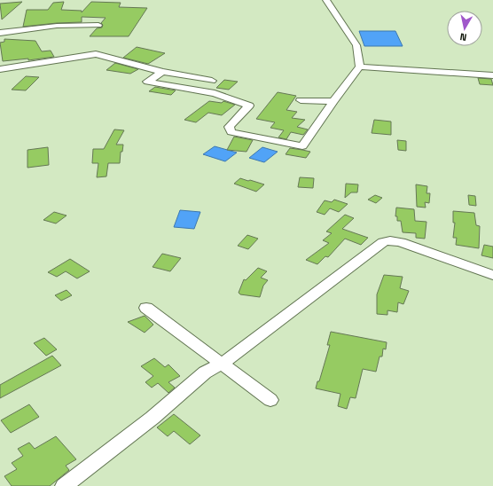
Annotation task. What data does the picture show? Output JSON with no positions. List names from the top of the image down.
{
  "north": "bottom"
}
